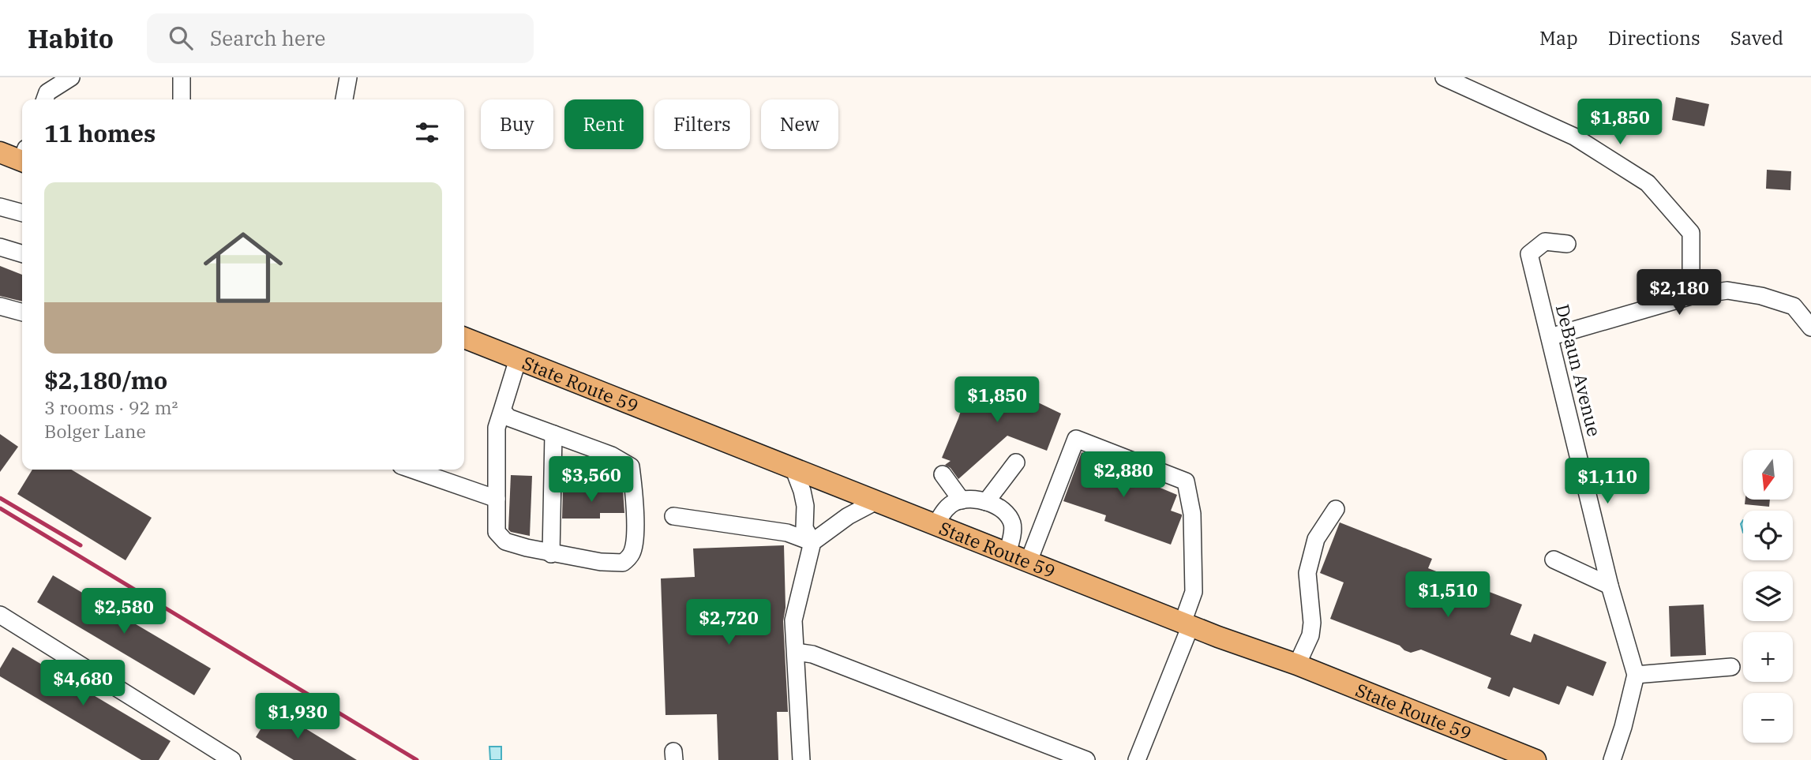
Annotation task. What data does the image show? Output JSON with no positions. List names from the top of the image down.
{
  "streets": {
    "main road": ["State Route 59"],
    "street": ["DeBaun Avenue"]
  },
  "north": "bottom",
  "page": {
    "header": "Habito",
    "search": "Search here",
    "nav": ["Map", "Directions", "Saved"],
    "price": [
      "$1,850",
      "$2,180",
      "$1,850",
      "$2,880",
      "$3,560",
      "$1,110",
      "$1,510",
      "$2,580",
      "$2,720",
      "$4,680",
      "$1,930"
    ],
    "chip": [
      "Buy",
      "Rent",
      "Filters",
      "New"
    ],
    "heading": "11 homes",
    "list": [
      {
        "name": "$2,180/mo",
        "note": "3 rooms · 92 m² · Bolger Lane"
      }
    ],
    "map_buttons": ["+", "−"]
  }
}
